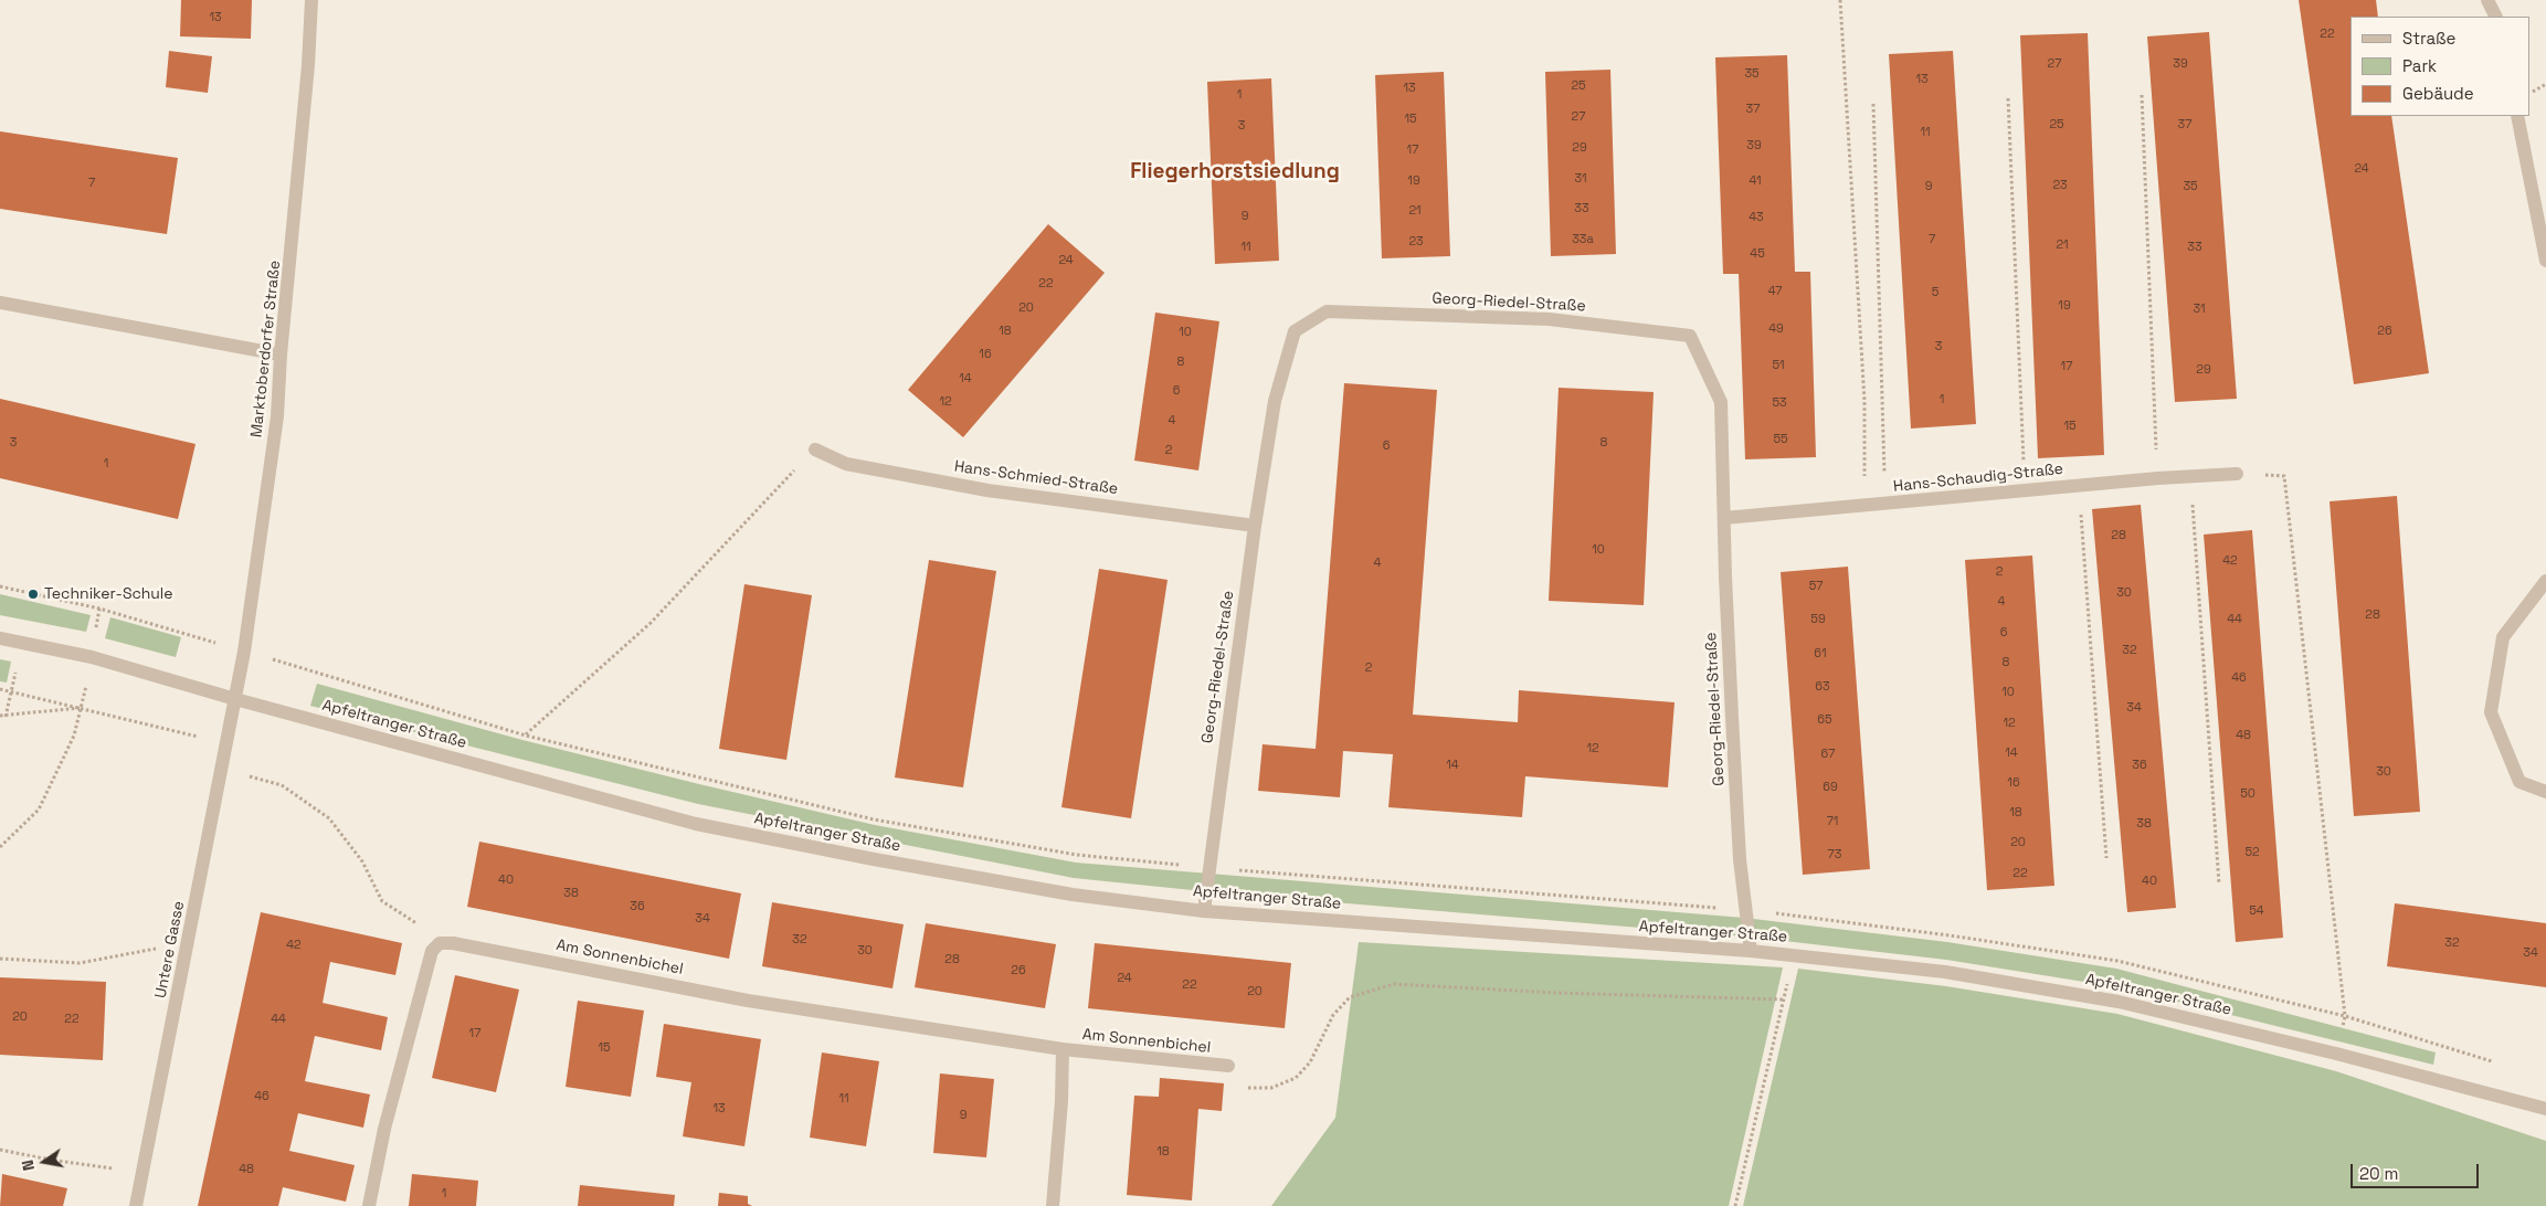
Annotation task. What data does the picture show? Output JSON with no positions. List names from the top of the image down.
{
  "streets": {
    "street": [
      "Georg-Riedel-Straße",
      "Marktoberdorfer Straße",
      "Hans-Schmied-Straße",
      "Hans-Schaudig-Straße",
      "Apfeltranger Straße",
      "Untere Gasse",
      "Am Sonnenbichel"
    ]
  },
  "crossings": [
    ["Georg-Riedel-Straße", "Hans-Schmied-Straße"],
    ["Georg-Riedel-Straße", "Hans-Schaudig-Straße"],
    ["Georg-Riedel-Straße", "Apfeltranger Straße"],
    ["Marktoberdorfer Straße", "Apfeltranger Straße"],
    ["Marktoberdorfer Straße", "Untere Gasse"],
    ["Apfeltranger Straße", "Untere Gasse"]
  ],
  "districts": ["Fliegerhorstsiedlung"],
  "places": ["Techniker-Schule"],
  "house_numbers": [
    "13",
    "22",
    "27",
    "39",
    "35",
    "13",
    "25",
    "13",
    "1",
    "37",
    "27",
    "15",
    "25",
    "37",
    "3",
    "11",
    "39",
    "29",
    "17",
    "24",
    "31",
    "19",
    "41",
    "7",
    "23",
    "9",
    "35",
    "33",
    "21",
    "9",
    "43",
    "33a",
    "7",
    "23",
    "21",
    "11",
    "33",
    "45",
    "24",
    "22",
    "47",
    "5",
    "19",
    "20",
    "31",
    "49",
    "18",
    "26",
    "10",
    "3",
    "16",
    "8",
    "51",
    "17",
    "29",
    "14",
    "6",
    "1",
    "12",
    "53",
    "4",
    "15",
    "55",
    "3",
    "8",
    "6",
    "2",
    "1",
    "28",
    "10",
    "42",
    "4",
    "2",
    "57",
    "30",
    "4",
    "28",
    "59",
    "44",
    "6",
    "32",
    "61",
    "8",
    "2",
    "46",
    "63",
    "10",
    "34",
    "65",
    "12",
    "48",
    "12",
    "14",
    "67",
    "14",
    "36",
    "30",
    "16",
    "69",
    "50",
    "18",
    "71",
    "38",
    "20",
    "52",
    "73",
    "22",
    "40",
    "40",
    "38",
    "36",
    "54",
    "34",
    "32",
    "32",
    "42",
    "30",
    "34",
    "28",
    "26",
    "24",
    "22",
    "20",
    "20",
    "22",
    "44",
    "17",
    "15",
    "46",
    "11",
    "13",
    "9",
    "18",
    "48",
    "1"
  ],
  "legend": ["Straße", "Park", "Gebäude"],
  "scale_bar": "20 m",
  "north": "left"
}
